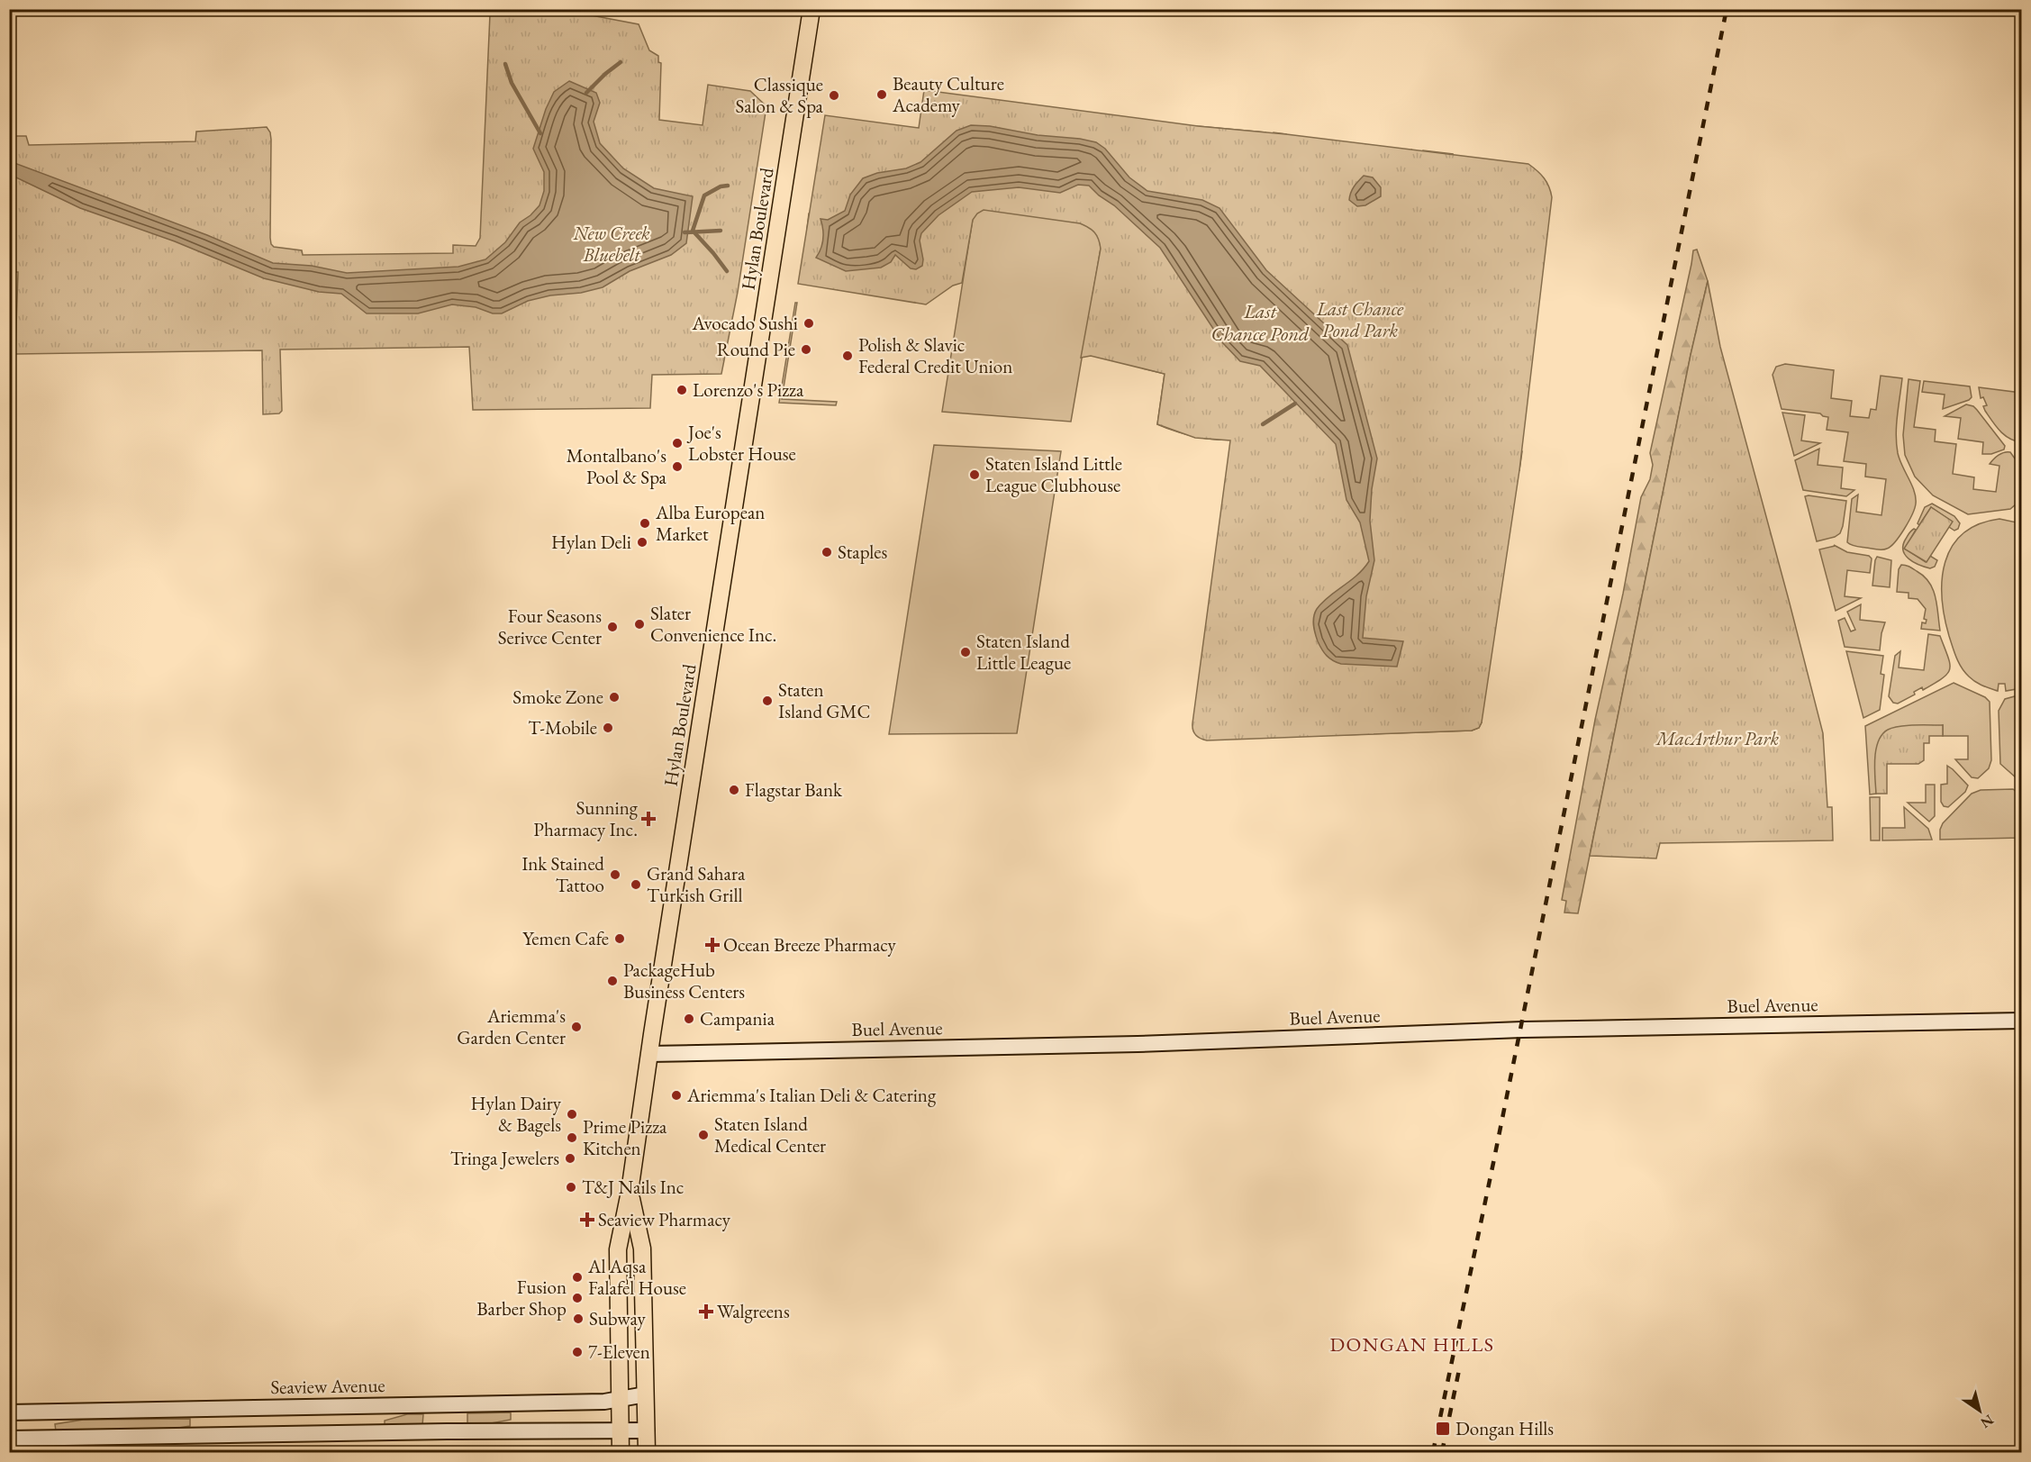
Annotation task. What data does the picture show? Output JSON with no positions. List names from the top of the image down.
{
  "streets": {
    "main road": ["Hylan Boulevard"],
    "street": ["Buel Avenue", "Seaview Avenue"]
  },
  "crossings": [
    ["Hylan Boulevard", "Buel Avenue"],
    ["Hylan Boulevard", "Seaview Avenue"]
  ],
  "districts": ["DONGAN HILLS"],
  "water": ["Last Chance Pond"],
  "parks": ["New Creek Bluebelt", "Last Chance Pond Park", "MacArthur Park"],
  "places": {
    "other": [
      "Beauty Culture Academy",
      "Classique Salon & Spa",
      "Avocado Sushi",
      "Round Pie",
      "Polish & Slavic Federal Credit Union",
      "Lorenzo's Pizza",
      "Joe's Lobster House",
      "Montalbano's Pool & Spa",
      "Staten Island Little League Clubhouse",
      "Alba European Market",
      "Hylan Deli",
      "Staples",
      "Slater Convenience Inc.",
      "Four Seasons Serivce Center",
      "Staten Island Little League",
      "Smoke Zone",
      "Staten Island GMC",
      "T-Mobile",
      "Flagstar Bank",
      "Ink Stained Tattoo",
      "Grand Sahara Turkish Grill",
      "Yemen Cafe",
      "PackageHub Business Centers",
      "Campania",
      "Ariemma's Garden Center",
      "Ariemma's Italian Deli & Catering",
      "Hylan Dairy & Bagels",
      "Staten Island Medical Center",
      "Prime Pizza Kitchen",
      "Tringa Jewelers",
      "T&J Nails Inc",
      "Al Aqsa Falafel House",
      "Fusion Barber Shop",
      "Subway",
      "7-Eleven"
    ],
    "health": [
      "Sunning Pharmacy Inc.",
      "Ocean Breeze Pharmacy",
      "Seaview Pharmacy",
      "Walgreens"
    ],
    "transit": ["Dongan Hills"]
  },
  "north": "bottom right"
}
